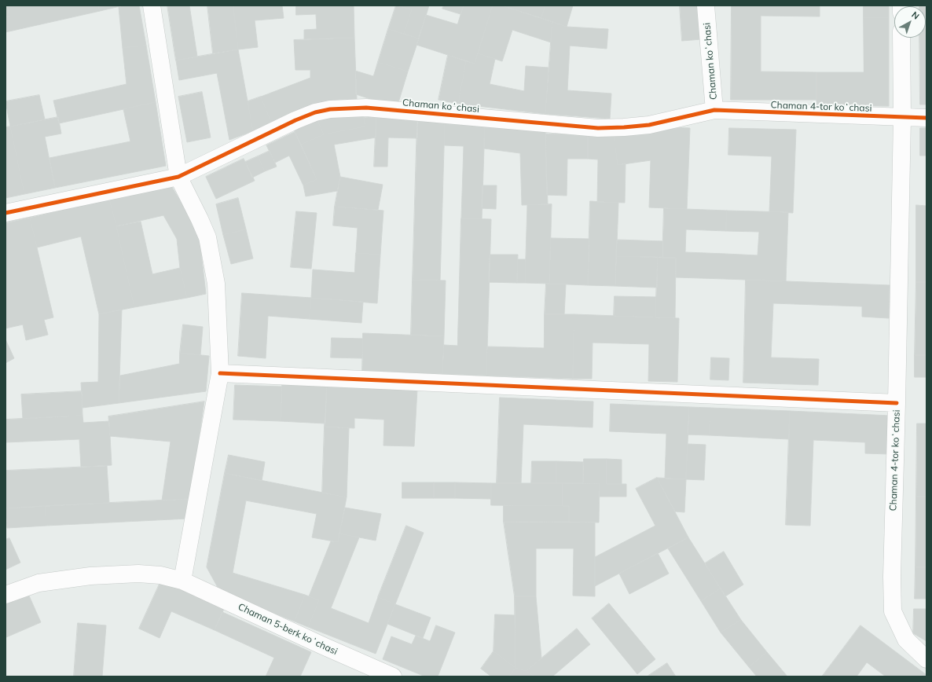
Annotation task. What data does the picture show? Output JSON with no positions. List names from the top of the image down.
{
  "streets": {
    "street": ["Chaman koʻchasi", "Chaman 4-tor koʻchasi", "Chaman 5-berk koʻchasi"]
  },
  "crossings": [
    ["Chaman koʻchasi", "Chaman 4-tor koʻchasi"]
  ],
  "north": "top right"
}
